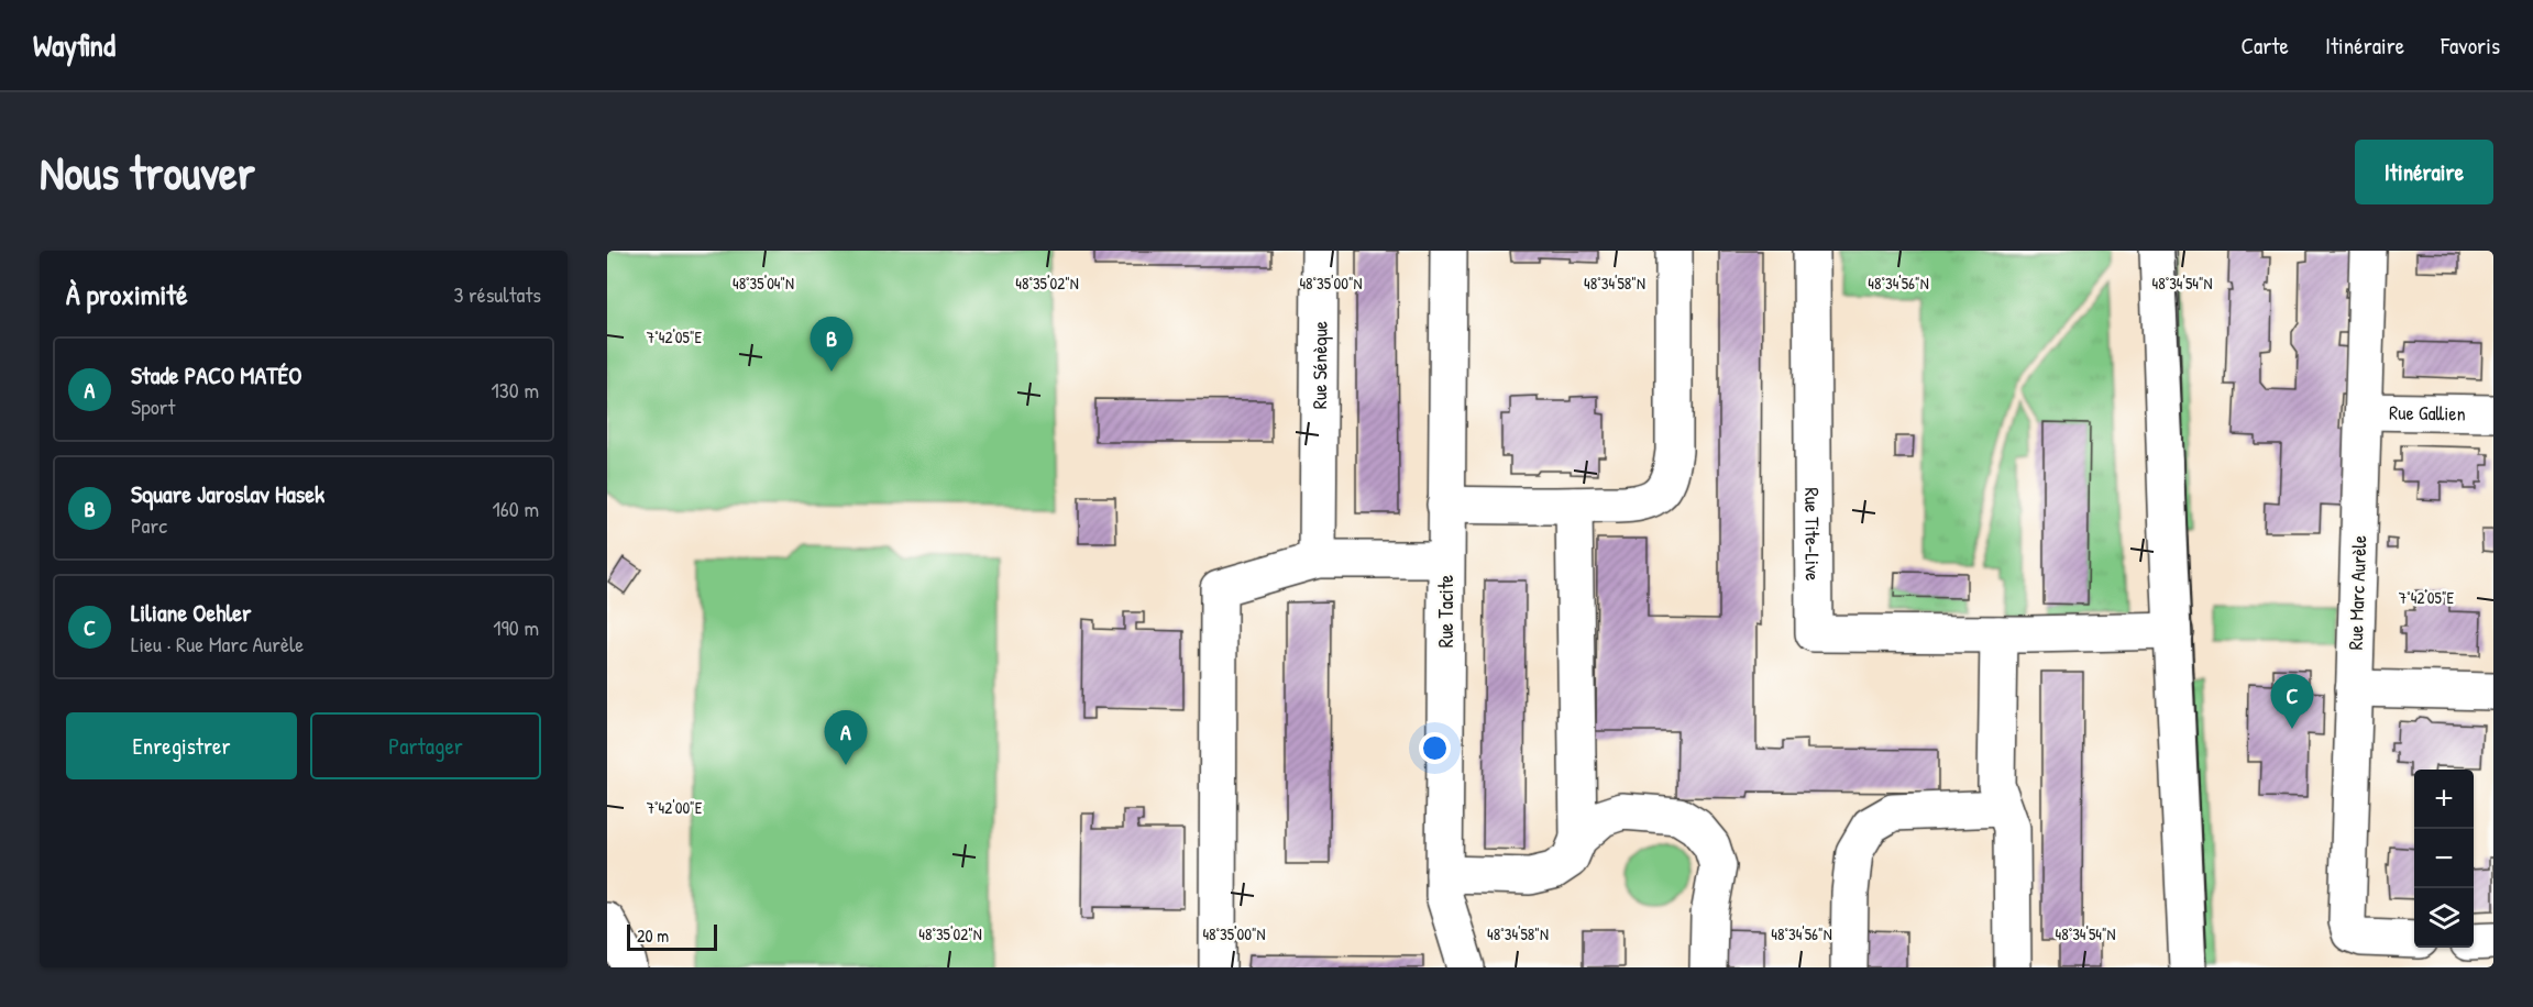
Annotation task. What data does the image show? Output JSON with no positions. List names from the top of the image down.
{
  "streets": {
    "street": [
      "Rue Sénèque",
      "Rue Gallien",
      "Rue Tite-Live",
      "Rue Marc Aurèle",
      "Rue Tacite"
    ]
  },
  "crossings": [
    ["Rue Gallien", "Rue Marc Aurèle"]
  ],
  "scale_bar": "20 m",
  "page": {
    "header": "Wayfind",
    "nav": ["Carte", "Itinéraire", "Favoris"],
    "buttons": [
      "Itinéraire",
      ["Enregistrer", "Partager"]
    ],
    "title": "Nous trouver",
    "heading": ["À proximité", "3 résultats"],
    "pins": ["B", "C", "A"],
    "list": [
      {
        "mark": "A",
        "name": "Stade PACO MATÉO",
        "note": "Sport",
        "value": "130 m"
      },
      {
        "mark": "B",
        "name": "Square Jaroslav Hasek",
        "note": "Parc",
        "value": "160 m"
      },
      {
        "mark": "C",
        "name": "Liliane Oehler",
        "note": "Lieu · Rue Marc Aurèle",
        "value": "190 m"
      }
    ],
    "map_buttons": ["+", "−"],
    "scale": "20 m"
  },
  "coordinates": [
    "48°35'04\"N",
    "48°35'02\"N",
    "48°35'00\"N",
    "48°34'58\"N",
    "48°34'56\"N",
    "48°34'54\"N",
    "7°42'05\"E",
    "7°42'00\"E"
  ]
}
